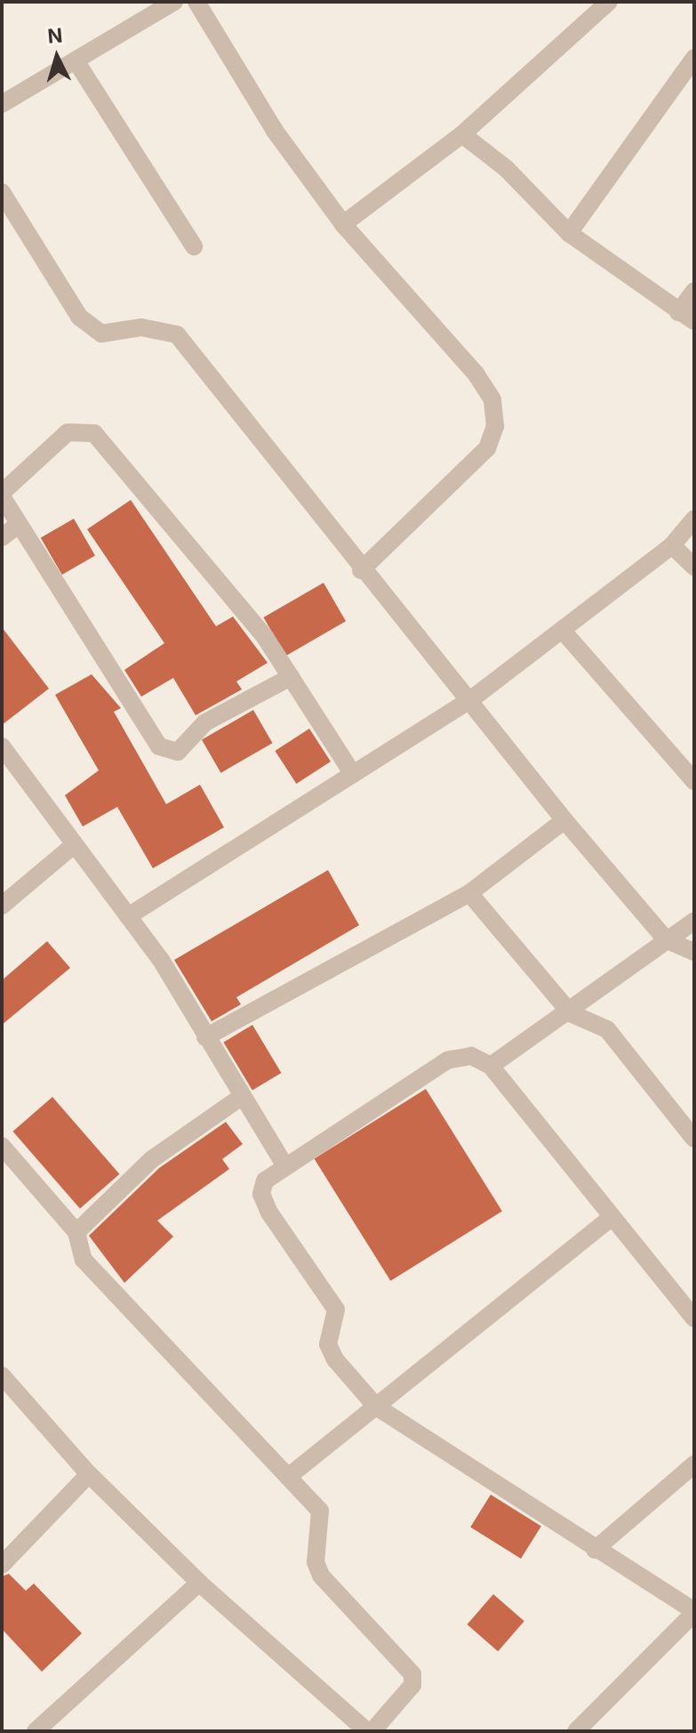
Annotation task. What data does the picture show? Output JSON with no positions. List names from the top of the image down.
{
  "north": "top"
}
